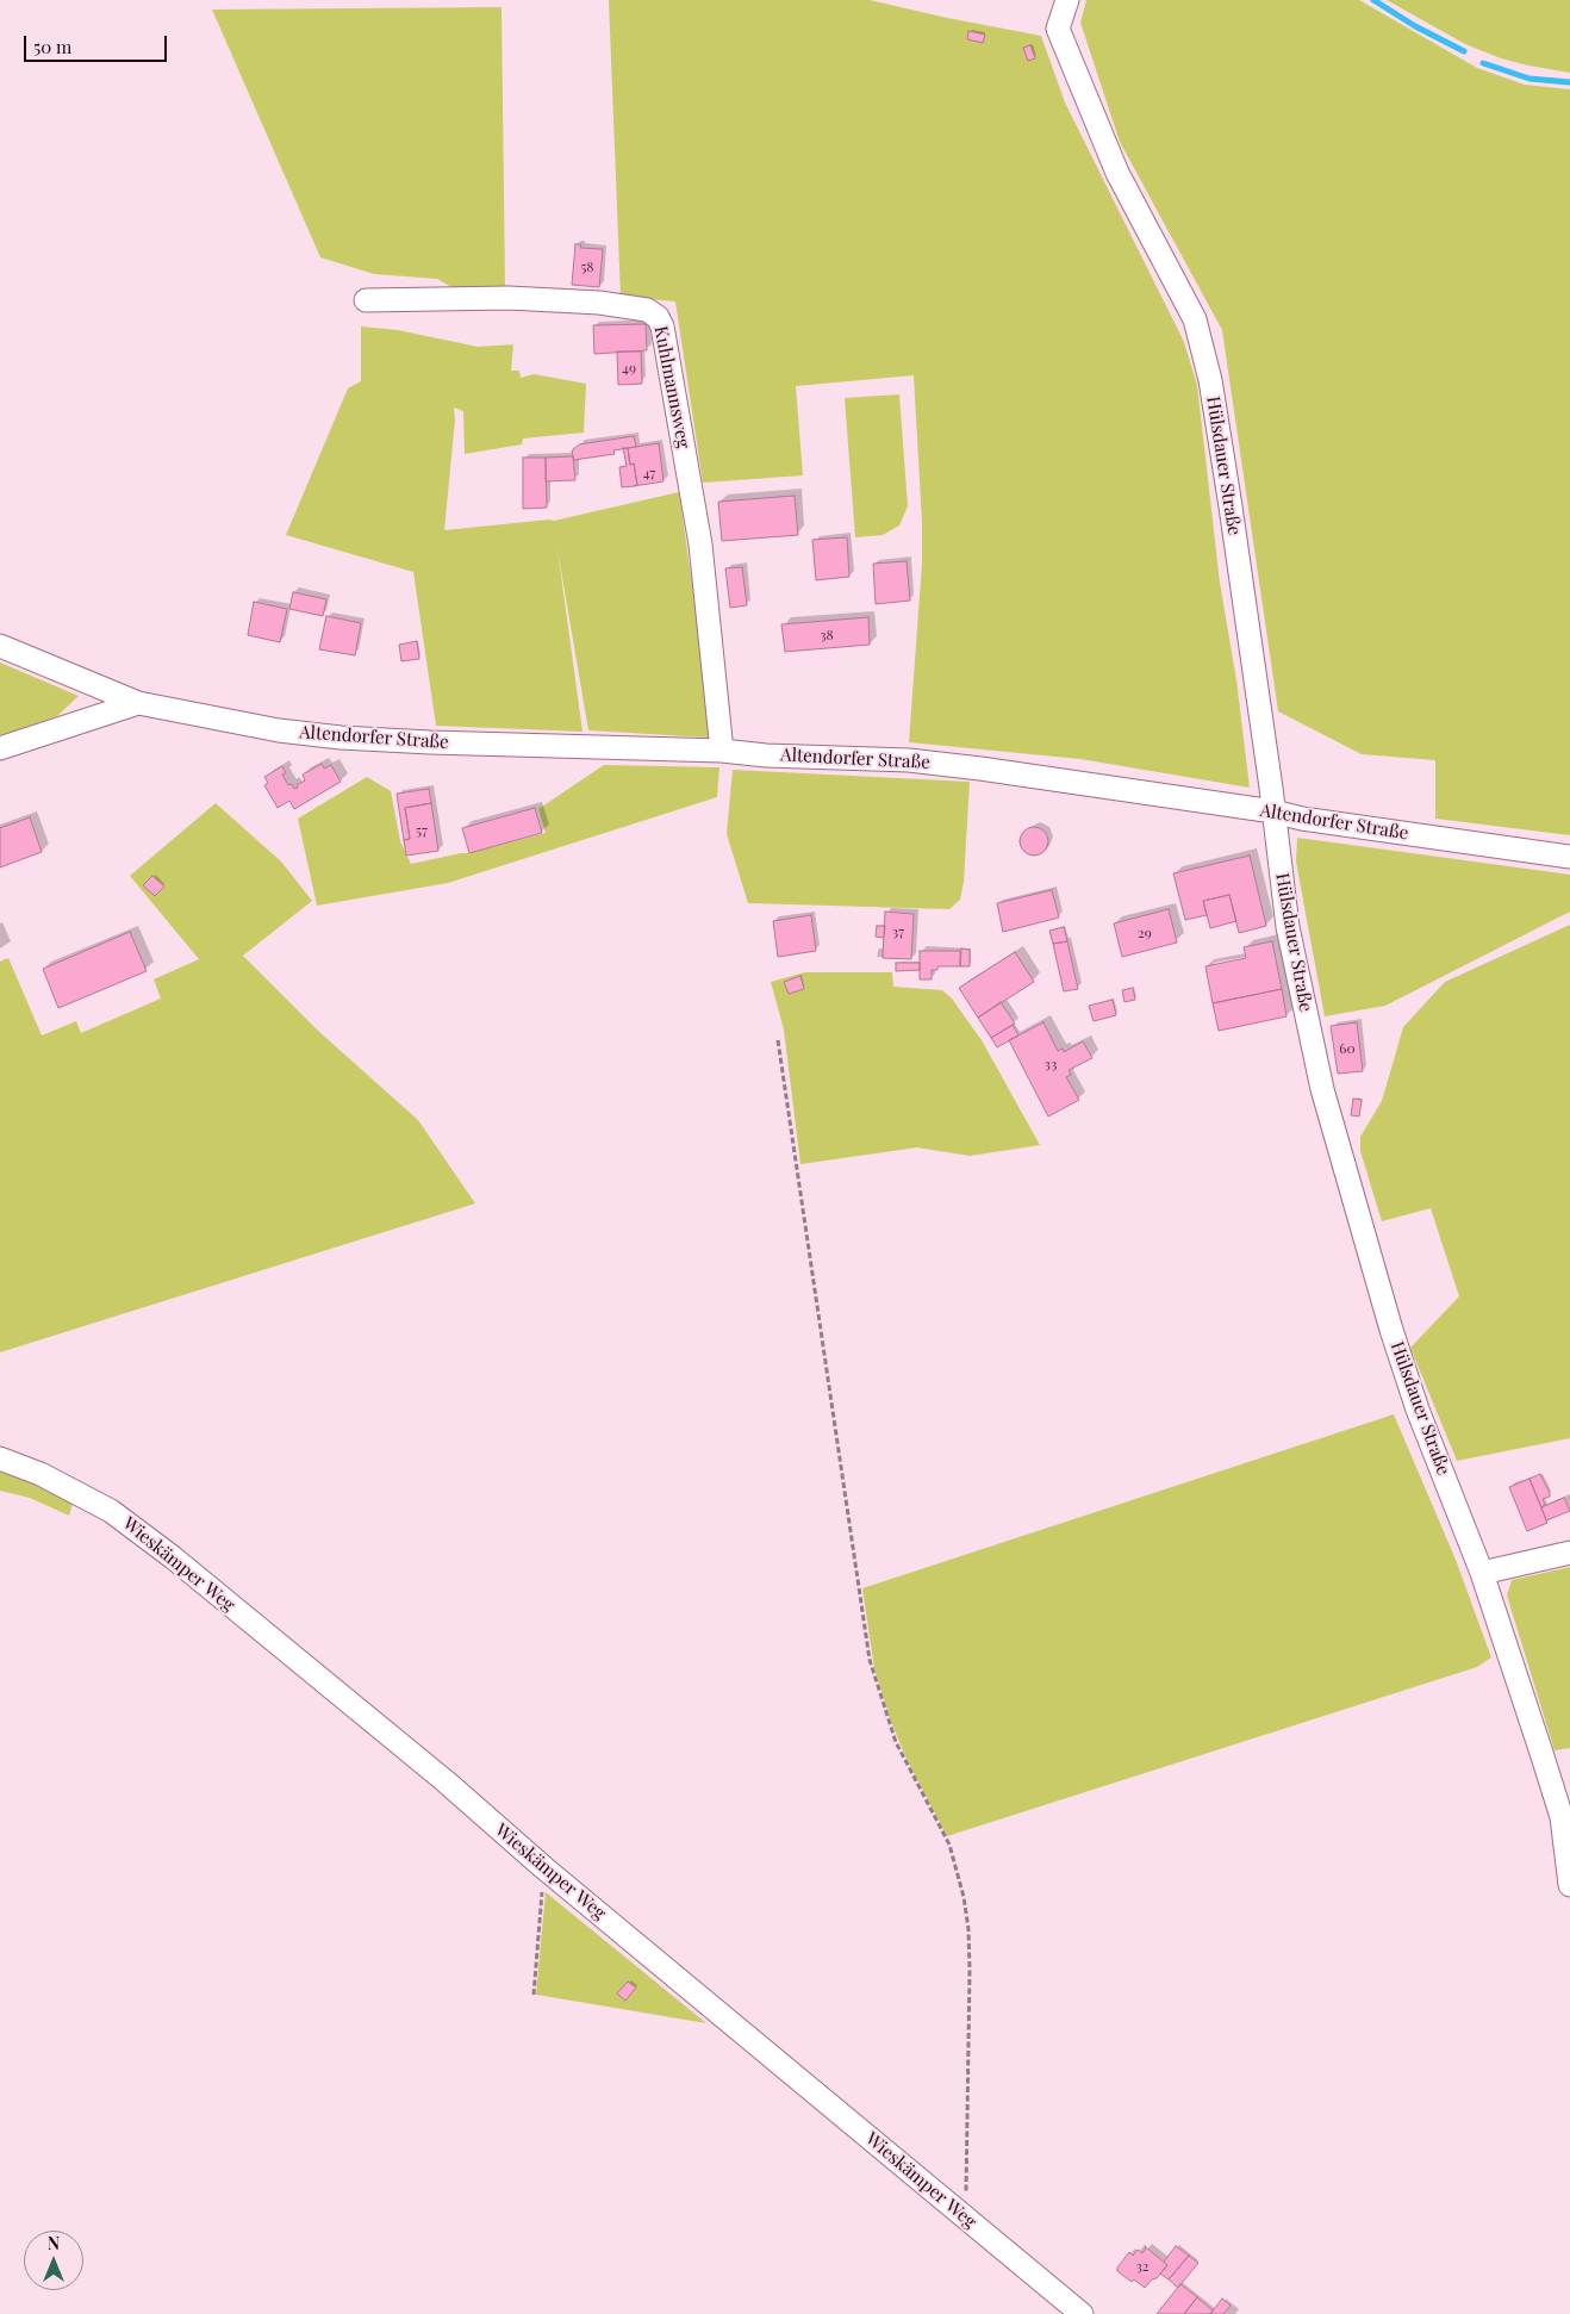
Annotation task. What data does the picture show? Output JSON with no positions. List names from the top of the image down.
{
  "streets": {
    "street": [
      "Kuhlmannsweg",
      "Hülsdauer Straße",
      "Altendorfer Straße",
      "Wieskämper Weg"
    ]
  },
  "crossings": [
    ["Kuhlmannsweg", "Altendorfer Straße"],
    ["Hülsdauer Straße", "Altendorfer Straße"]
  ],
  "house_numbers": [
    "58",
    "49",
    "47",
    "38",
    "57",
    "37",
    "29",
    "60",
    "33",
    "32"
  ],
  "scale_bar": "50 m",
  "north": "top"
}
